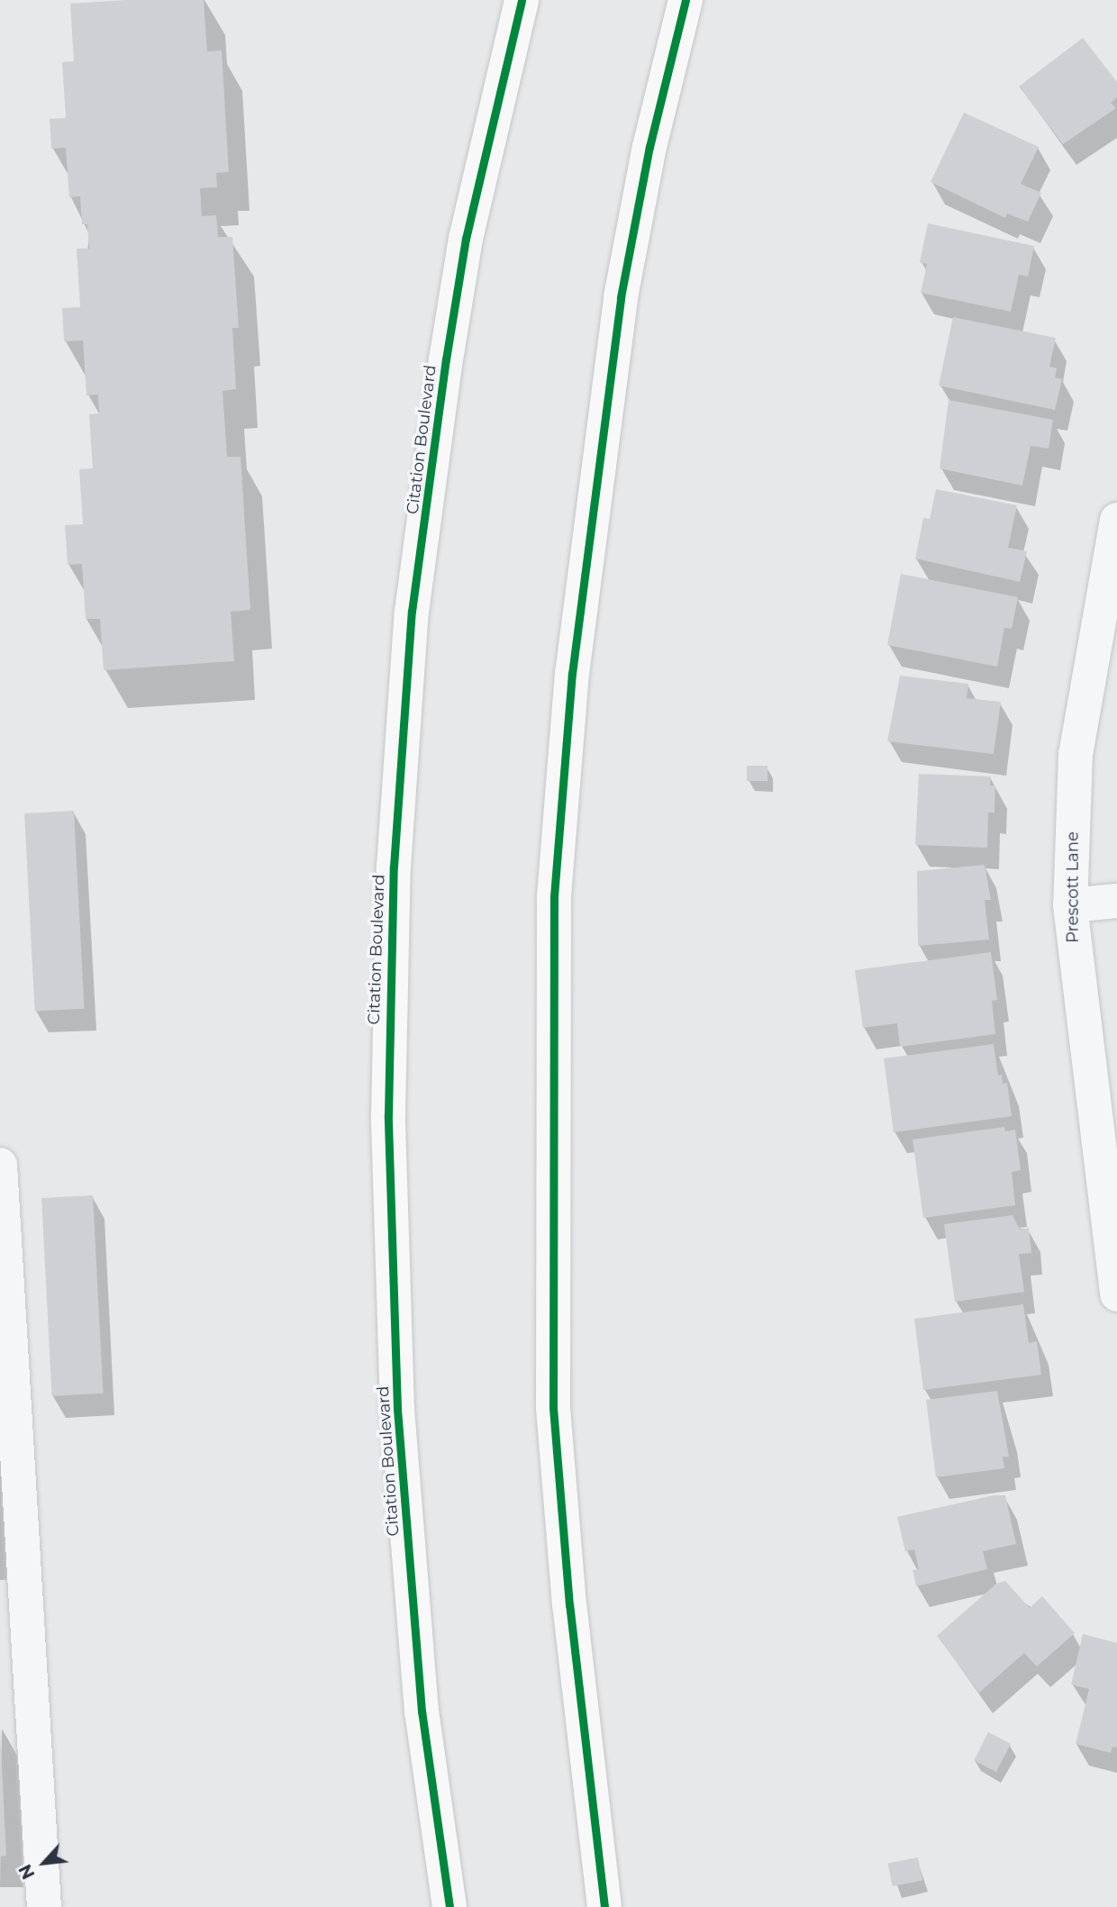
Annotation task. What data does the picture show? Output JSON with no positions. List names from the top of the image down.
{
  "streets": {
    "main road": ["Citation Boulevard"],
    "street": ["Prescott Lane"]
  },
  "north": "bottom left"
}
